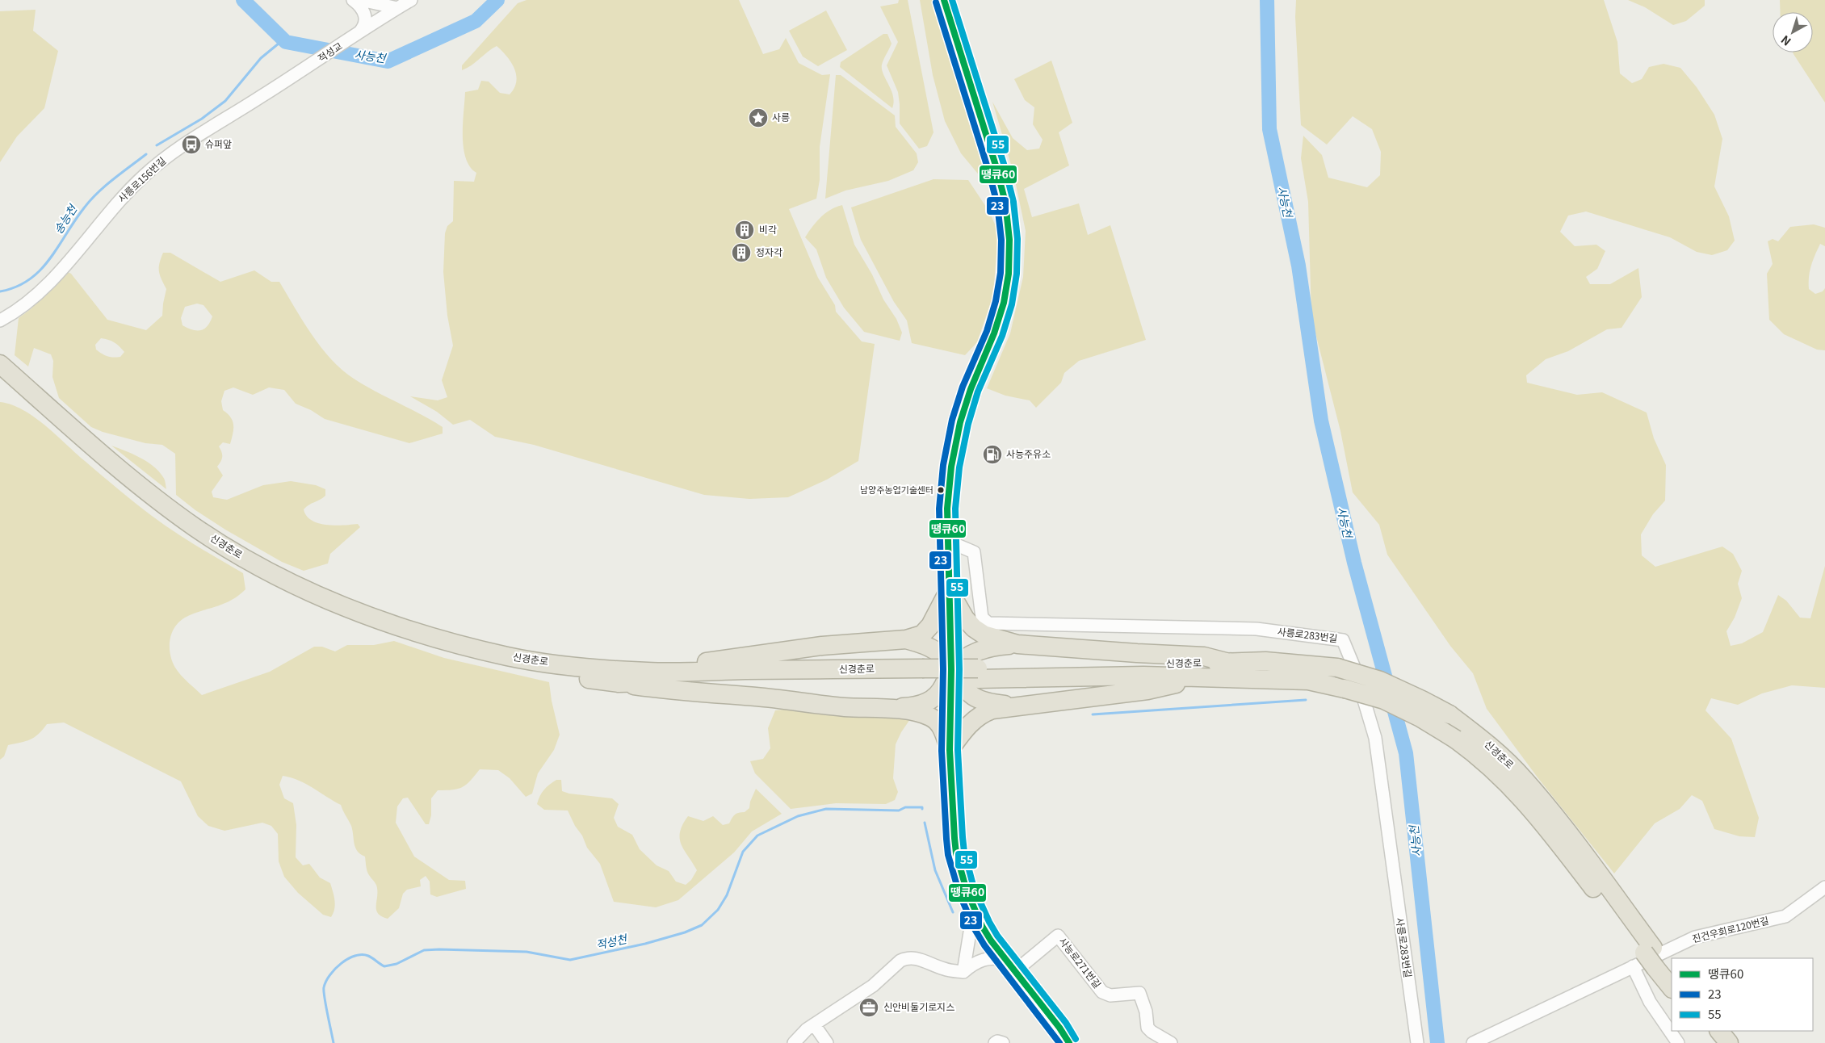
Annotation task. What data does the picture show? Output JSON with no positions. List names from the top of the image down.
{
  "streets": {
    "highway": ["신경춘로"],
    "street": [
      "적성교",
      "사릉로156번길",
      "사릉로283번길",
      "진건우회로120번길",
      "사능로271번길"
    ]
  },
  "crossings": [
    ["적성교", "사릉로156번길"],
    ["신경춘로", "진건우회로120번길"]
  ],
  "water": ["사능천", "송능천", "적성천"],
  "places": {
    "place": ["사릉"],
    "bus stop": ["슈퍼앞"],
    "building": ["비각", "정자각"],
    "fuel station": ["사능주유소"],
    "other": ["남양주농업기술센터"],
    "office": ["신안비둘기로지스"]
  },
  "lines": ["transit line 땡큐60", "transit line 55", "transit line 23"],
  "legend": ["땡큐60", "23", "55"],
  "north": "bottom left"
}
